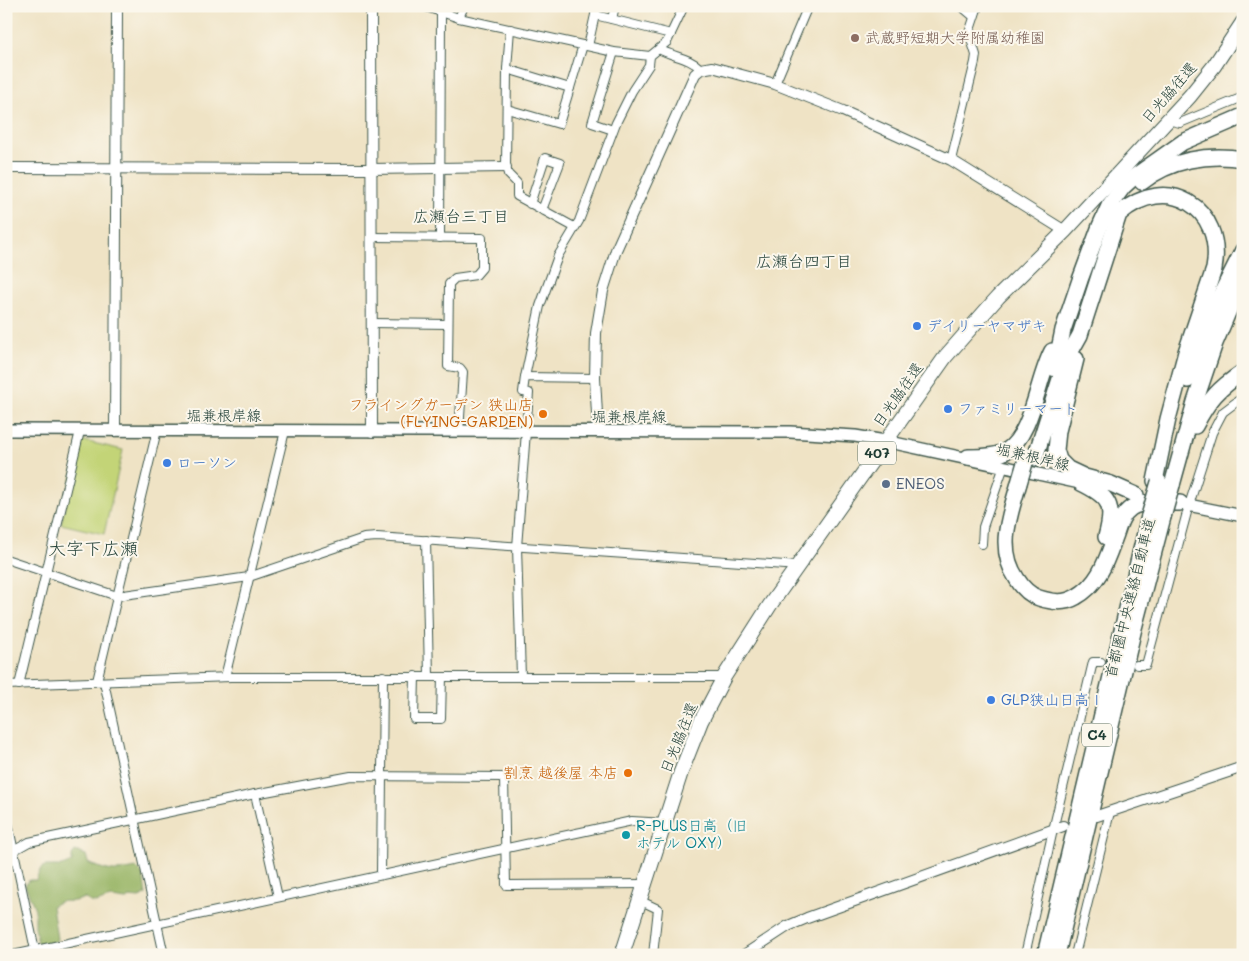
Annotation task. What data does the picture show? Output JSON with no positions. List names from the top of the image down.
{
  "streets": {
    "highway": [
      "日光脇往還",
      "407",
      "首都圏中央連絡自動車道",
      "C4"
    ],
    "main road": ["堀兼根岸線"]
  },
  "crossings": [
    ["日光脇往還", "堀兼根岸線"]
  ],
  "districts": ["広瀬台三丁目", "広瀬台四丁目", "大字下広瀬"],
  "places": [
    "武蔵野短期大学附属幼稚園",
    "デイリーヤマザキ",
    "ファミリーマート",
    "フライングガーデン 狭山店 (FLYING-GARDEN)",
    "ローソン",
    "ENEOS",
    "GLP狭山日高Ⅰ",
    "割烹 越後屋 本店",
    "R-PLUS日高（旧 ホテル OXY）"
  ]
}
